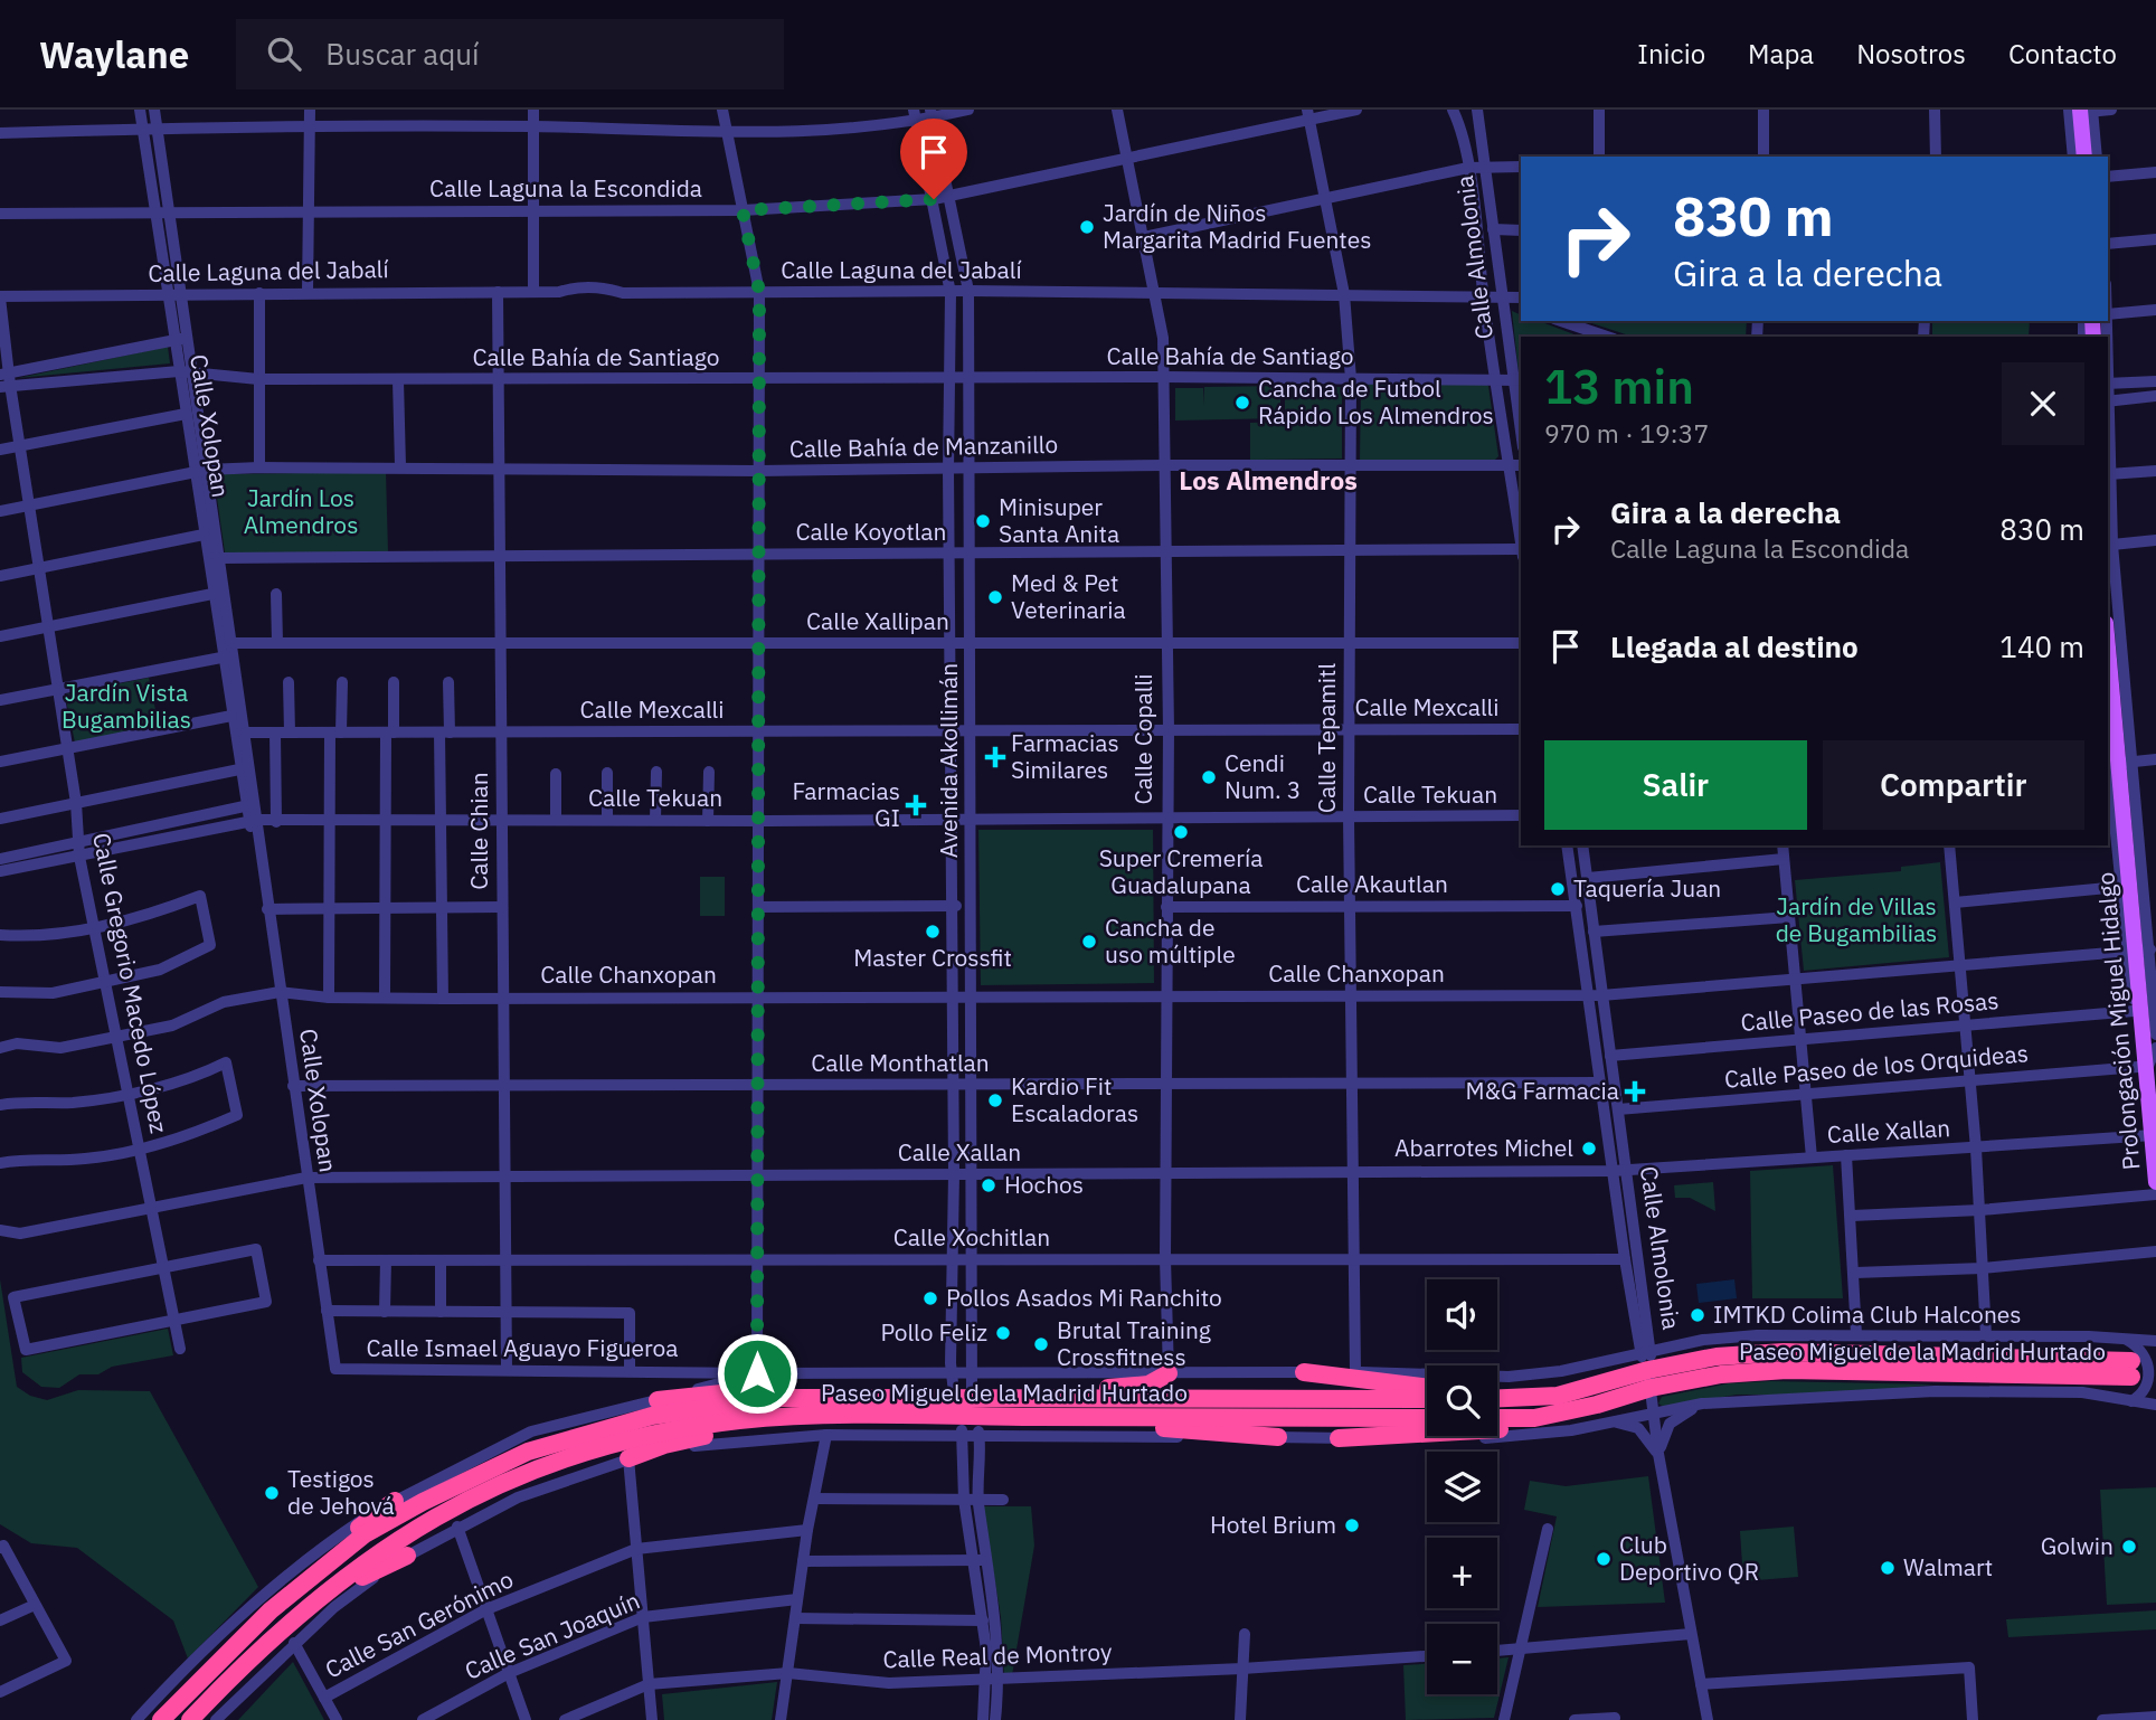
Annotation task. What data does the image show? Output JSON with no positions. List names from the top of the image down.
{
  "streets": {
    "highway": ["Paseo Miguel de la Madrid Hurtado"],
    "main road": ["Prolongación Miguel Hidalgo"],
    "street": [
      "Calle Laguna la Escondida",
      "Calle Almolonia",
      "Calle Laguna del Jabalí",
      "Calle Bahía de Santiago",
      "Calle Xolopan",
      "Calle Bahía de Manzanillo",
      "Calle Koyotlan",
      "Calle Xallipan",
      "Calle Mexcalli",
      "Calle Tepamitl",
      "Calle Copalli",
      "Avenida Akollimán",
      "Calle Tekuan",
      "Calle Chian",
      "Calle Akautlan",
      "Calle Chanxopan",
      "Calle Gregorio Macedo López",
      "Calle Paseo de las Rosas",
      "Calle Monthatlan",
      "Calle Paseo de los Orquideas",
      "Calle Xallan",
      "Calle Xochitlan",
      "Calle Ismael Aguayo Figueroa",
      "Calle San Gerónimo",
      "Calle San Joaquín",
      "Calle Real de Montroy"
    ]
  },
  "crossings": [
    ["Calle Laguna la Escondida", "Calle Xolopan"],
    ["Calle Laguna la Escondida", "Calle Tepamitl"],
    ["Calle Laguna la Escondida", "Calle Copalli"],
    ["Calle Laguna la Escondida", "Avenida Akollimán"],
    ["Calle Almolonia", "Calle Laguna del Jabalí"],
    ["Calle Almolonia", "Calle Bahía de Santiago"],
    ["Calle Almolonia", "Calle Bahía de Manzanillo"],
    ["Calle Almolonia", "Calle Akautlan"],
    ["Calle Almolonia", "Calle Chanxopan"],
    ["Calle Almolonia", "Calle Paseo de las Rosas"],
    ["Calle Almolonia", "Calle Monthatlan"],
    ["Calle Almolonia", "Calle Paseo de los Orquideas"],
    ["Calle Almolonia", "Calle Xallan"],
    ["Calle Almolonia", "Calle Xochitlan"],
    ["Calle Almolonia", "Paseo Miguel de la Madrid Hurtado"],
    ["Calle Laguna del Jabalí", "Calle Xolopan"],
    ["Calle Laguna del Jabalí", "Calle Tepamitl"],
    ["Calle Laguna del Jabalí", "Calle Copalli"],
    ["Calle Laguna del Jabalí", "Avenida Akollimán"],
    ["Calle Laguna del Jabalí", "Calle Chian"],
    ["Calle Laguna del Jabalí", "Calle Gregorio Macedo López"],
    ["Calle Bahía de Santiago", "Calle Xolopan"],
    ["Calle Bahía de Santiago", "Calle Tepamitl"],
    ["Calle Bahía de Santiago", "Calle Copalli"],
    ["Calle Bahía de Santiago", "Avenida Akollimán"],
    ["Calle Bahía de Santiago", "Calle Chian"],
    ["Calle Bahía de Santiago", "Calle Gregorio Macedo López"],
    ["Calle Xolopan", "Calle Bahía de Manzanillo"],
    ["Calle Xolopan", "Calle Koyotlan"],
    ["Calle Xolopan", "Calle Xallipan"],
    ["Calle Xolopan", "Calle Mexcalli"],
    ["Calle Xolopan", "Calle Tekuan"],
    ["Calle Xolopan", "Calle Chanxopan"],
    ["Calle Xolopan", "Calle Monthatlan"],
    ["Calle Xolopan", "Calle Xallan"],
    ["Calle Xolopan", "Calle Xochitlan"],
    ["Calle Xolopan", "Calle Ismael Aguayo Figueroa"],
    ["Calle Bahía de Manzanillo", "Calle Tepamitl"],
    ["Calle Bahía de Manzanillo", "Calle Copalli"],
    ["Calle Bahía de Manzanillo", "Avenida Akollimán"],
    ["Calle Bahía de Manzanillo", "Calle Chian"],
    ["Calle Bahía de Manzanillo", "Calle Gregorio Macedo López"],
    ["Calle Koyotlan", "Calle Tepamitl"],
    ["Calle Koyotlan", "Calle Copalli"],
    ["Calle Koyotlan", "Avenida Akollimán"],
    ["Calle Koyotlan", "Calle Chian"],
    ["Calle Xallipan", "Calle Tepamitl"],
    ["Calle Xallipan", "Calle Copalli"],
    ["Calle Xallipan", "Avenida Akollimán"],
    ["Calle Xallipan", "Calle Chian"],
    ["Calle Xallipan", "Calle Gregorio Macedo López"],
    ["Calle Mexcalli", "Calle Tepamitl"],
    ["Calle Mexcalli", "Calle Copalli"],
    ["Calle Mexcalli", "Avenida Akollimán"],
    ["Calle Mexcalli", "Calle Chian"],
    ["Calle Tepamitl", "Calle Tekuan"],
    ["Calle Tepamitl", "Calle Akautlan"],
    ["Calle Tepamitl", "Calle Chanxopan"],
    ["Calle Tepamitl", "Calle Monthatlan"],
    ["Calle Tepamitl", "Calle Xallan"],
    ["Calle Tepamitl", "Calle Xochitlan"],
    ["Calle Copalli", "Calle Tekuan"],
    ["Calle Copalli", "Calle Akautlan"],
    ["Calle Copalli", "Calle Chanxopan"],
    ["Calle Copalli", "Calle Monthatlan"],
    ["Calle Copalli", "Calle Xallan"],
    ["Calle Copalli", "Calle Xochitlan"],
    ["Avenida Akollimán", "Calle Tekuan"],
    ["Avenida Akollimán", "Calle Chanxopan"],
    ["Avenida Akollimán", "Calle Monthatlan"],
    ["Avenida Akollimán", "Calle Xallan"],
    ["Avenida Akollimán", "Calle Xochitlan"],
    ["Avenida Akollimán", "Paseo Miguel de la Madrid Hurtado"],
    ["Calle Tekuan", "Calle Chian"],
    ["Calle Tekuan", "Calle Gregorio Macedo López"],
    ["Calle Chian", "Calle Chanxopan"],
    ["Calle Chian", "Calle Monthatlan"],
    ["Calle Chian", "Calle Xallan"],
    ["Calle Chian", "Calle Xochitlan"],
    ["Calle Chian", "Calle Ismael Aguayo Figueroa"],
    ["Calle Chanxopan", "Calle Gregorio Macedo López"],
    ["Calle Chanxopan", "Prolongación Miguel Hidalgo"],
    ["Calle Gregorio Macedo López", "Calle Xallan"],
    ["Prolongación Miguel Hidalgo", "Calle Paseo de los Orquideas"],
    ["Prolongación Miguel Hidalgo", "Calle Xallan"]
  ],
  "districts": ["Los Almendros"],
  "parks": ["Jardín Los Almendros", "Jardín Vista Bugambilias", "Jardín de Villas de Bugambilias"],
  "places": {
    "other": [
      "Jardín de Niños Margarita Madrid Fuentes",
      "Cancha de Futbol Rápido Los Almendros",
      "Minisuper Santa Anita",
      "Med & Pet Veterinaria",
      "Cendi Num. 3",
      "Super Cremería Guadalupana",
      "Taquería Juan",
      "Master Crossfit",
      "Cancha de uso múltiple",
      "Kardio Fit Escaladoras",
      "Abarrotes Michel",
      "Hochos",
      "Pollos Asados Mi Ranchito",
      "IMTKD Colima Club Halcones",
      "Pollo Feliz",
      "Brutal Training Crossfitness",
      "Testigos de Jehová",
      "Hotel Brium",
      "Golwin",
      "Club Deportivo QR",
      "Walmart"
    ],
    "health": ["Farmacias Similares", "Farmacias GI", "M&G Farmacia"]
  },
  "page": {
    "header": "Waylane",
    "search": "Buscar aquí",
    "nav": [
      "Inicio",
      "Mapa",
      "Nosotros",
      "Contacto"
    ],
    "turn": ["830 m", "Gira a la derecha"],
    "heading": ["13 min", "970 m · 19:37"],
    "list": [
      {
        "name": "Gira a la derecha",
        "note": "Calle Laguna la Escondida",
        "value": "830 m"
      },
      {
        "name": "Llegada al destino",
        "value": "140 m"
      }
    ],
    "buttons": ["Salir", "Compartir"],
    "map_buttons": ["+", "−"]
  }
}
